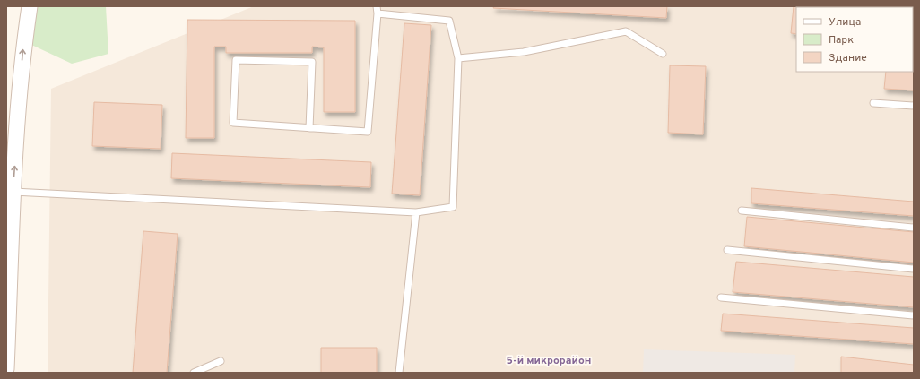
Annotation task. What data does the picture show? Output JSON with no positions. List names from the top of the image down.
{
  "districts": ["5-й микрорайон"],
  "legend": ["Улица", "Парк", "Здание"]
}
